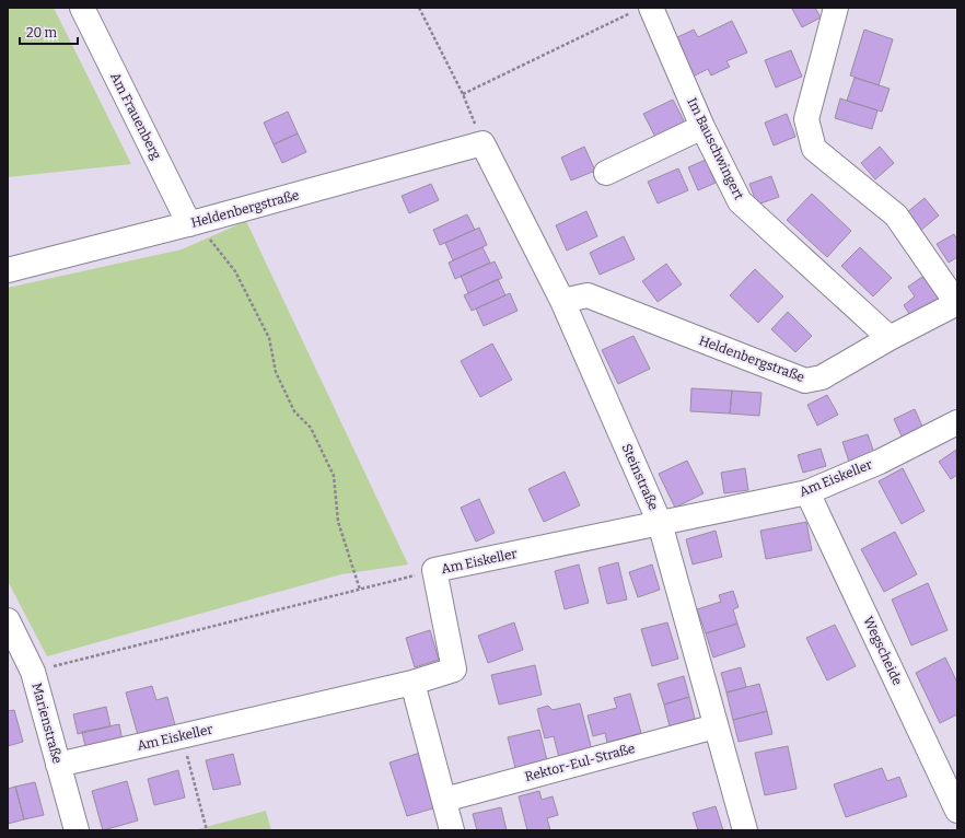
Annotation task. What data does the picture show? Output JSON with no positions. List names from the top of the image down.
{
  "streets": {
    "street": [
      "Am Frauenberg",
      "Im Bauschwingert",
      "Heldenbergstraße",
      "Steinstraße",
      "Am Eiskeller",
      "Wegscheide",
      "Marienstraße",
      "Rektor-Eul-Straße"
    ]
  },
  "crossings": [
    ["Am Frauenberg", "Heldenbergstraße"],
    ["Im Bauschwingert", "Heldenbergstraße"],
    ["Heldenbergstraße", "Steinstraße"],
    ["Steinstraße", "Am Eiskeller"],
    ["Steinstraße", "Rektor-Eul-Straße"],
    ["Am Eiskeller", "Wegscheide"],
    ["Am Eiskeller", "Marienstraße"]
  ],
  "scale_bar": "20 m"
}
